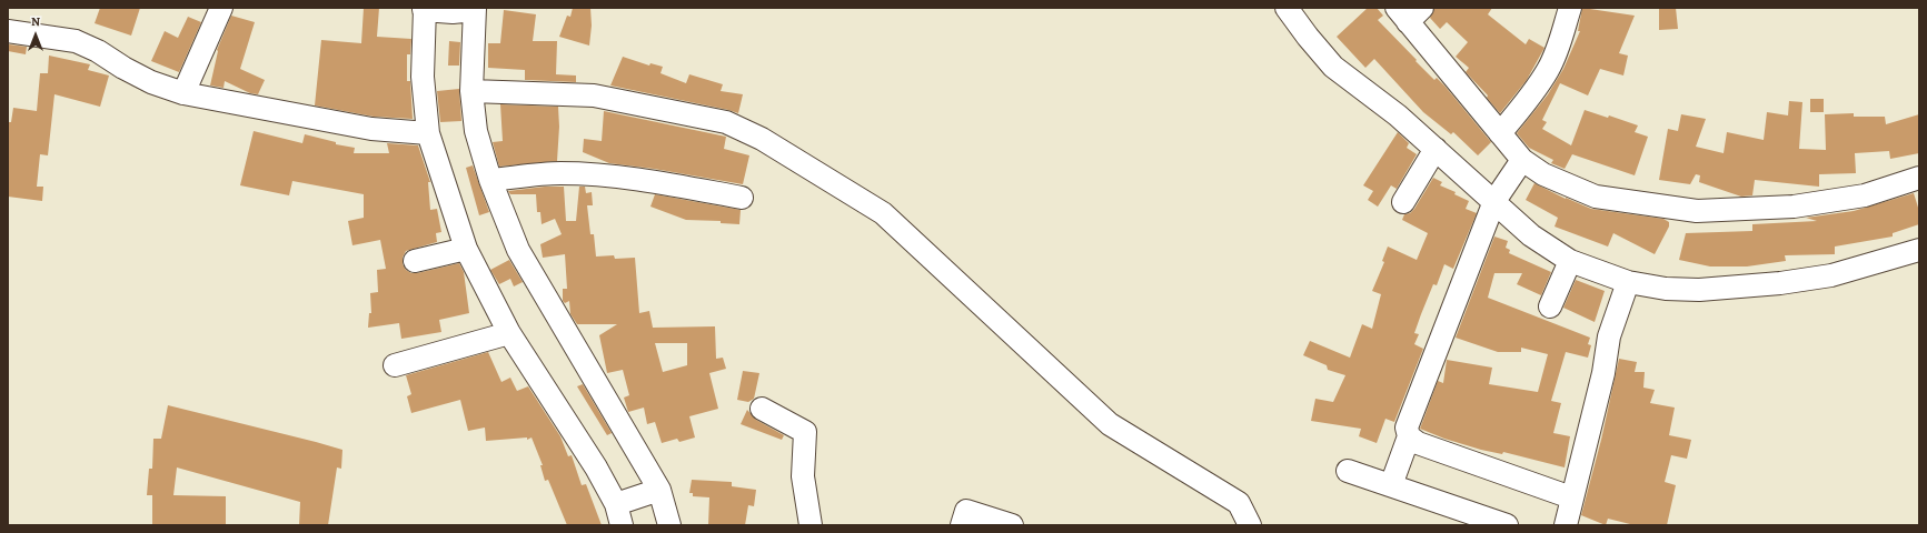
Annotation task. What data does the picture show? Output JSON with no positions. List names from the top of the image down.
{
  "north": "top"
}
